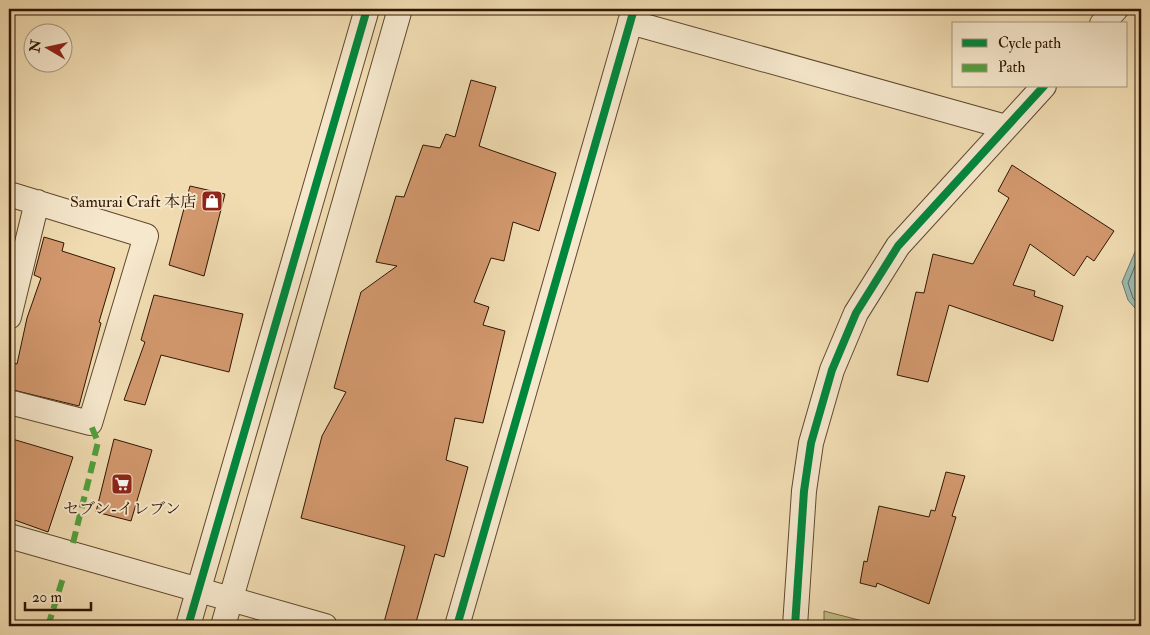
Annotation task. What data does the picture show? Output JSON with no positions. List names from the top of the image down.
{
  "places": {
    "shop": ["Samurai Craft 本店"],
    "supermarket": ["セブン-イレブン"]
  },
  "legend": ["Cycle path", "Path"],
  "scale_bar": "20 m",
  "north": "left"
}
